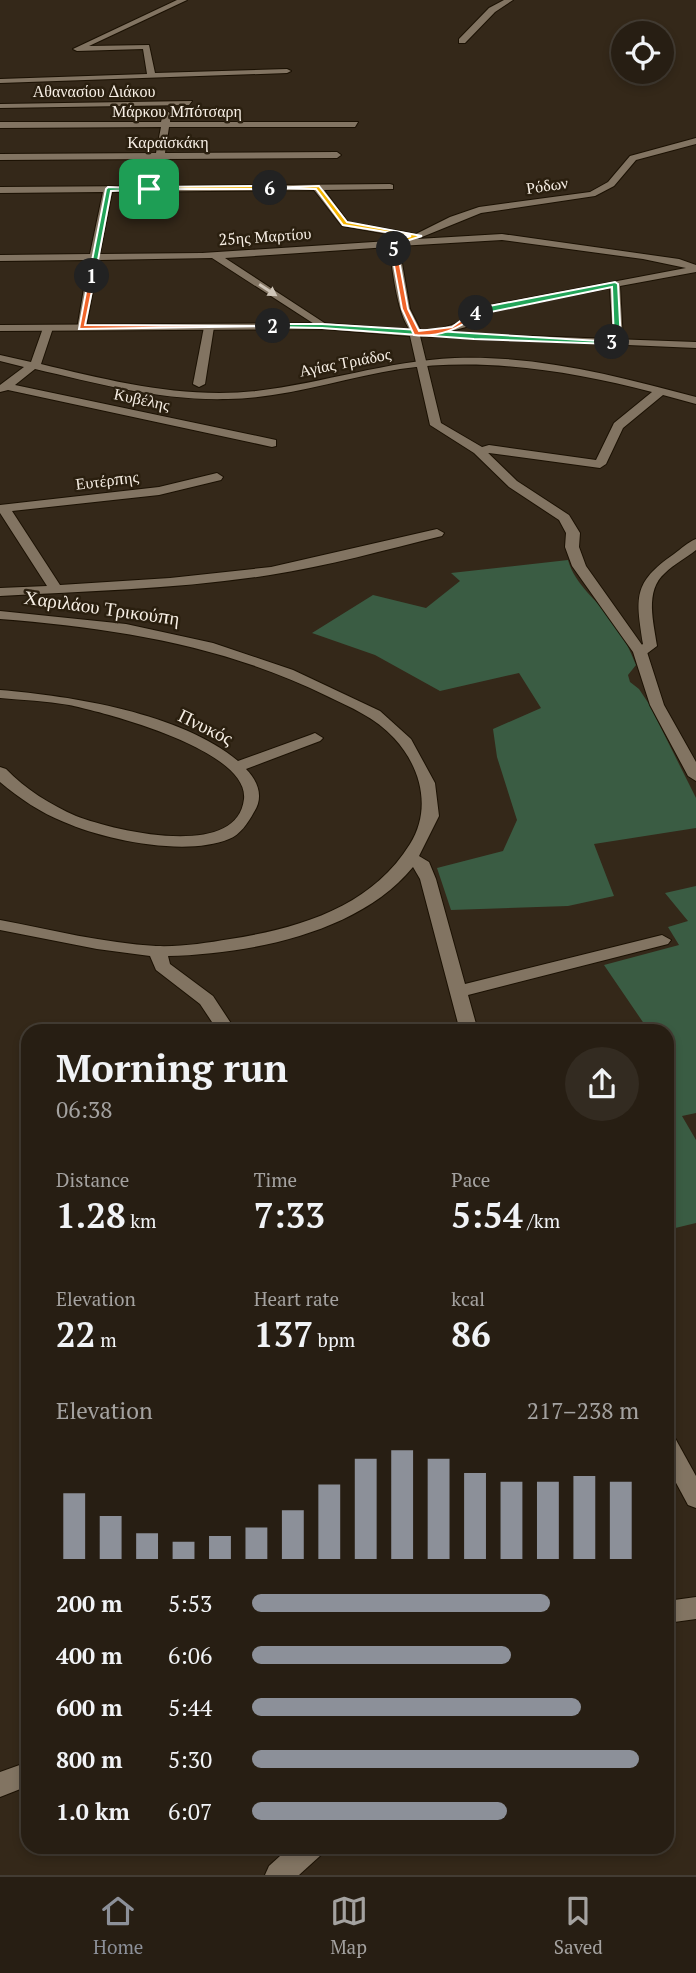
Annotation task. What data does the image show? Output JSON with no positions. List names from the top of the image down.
{
  "streets": {
    "street": [
      "Αθανασίου Διάκου",
      "Μάρκου Μπότσαρη",
      "Καραϊσκάκη",
      "Ρόδων",
      "25ης Μαρτίου",
      "Αγίας Τριάδος",
      "Κυβέλης",
      "Ευτέρπης",
      "Χαριλάου Τρικούπη",
      "Πνυκός"
    ]
  },
  "crossings": [
    ["Ρόδων", "25ης Μαρτίου"]
  ],
  "page": {
    "pins": [
      "6",
      "5",
      "1",
      "4",
      "2",
      "3"
    ],
    "heading": ["Morning run", "06:38"],
    "stats": [
      ["Distance", "1.28 km"],
      ["Time", "7:33"],
      ["Pace", "5:54 /km"],
      ["Elevation", "22 m"],
      ["Heart rate", "137 bpm"],
      ["kcal", "86"]
    ],
    "chart": ["Elevation", "217–238 m"],
    "list": [
      {
        "name": "200 m",
        "note": "5:53"
      },
      {
        "name": "400 m",
        "note": "6:06"
      },
      {
        "name": "600 m",
        "note": "5:44"
      },
      {
        "name": "800 m",
        "note": "5:30"
      },
      {
        "name": "1.0 km",
        "note": "6:07"
      }
    ],
    "tabs": ["Home", "Map", "Saved"]
  }
}
